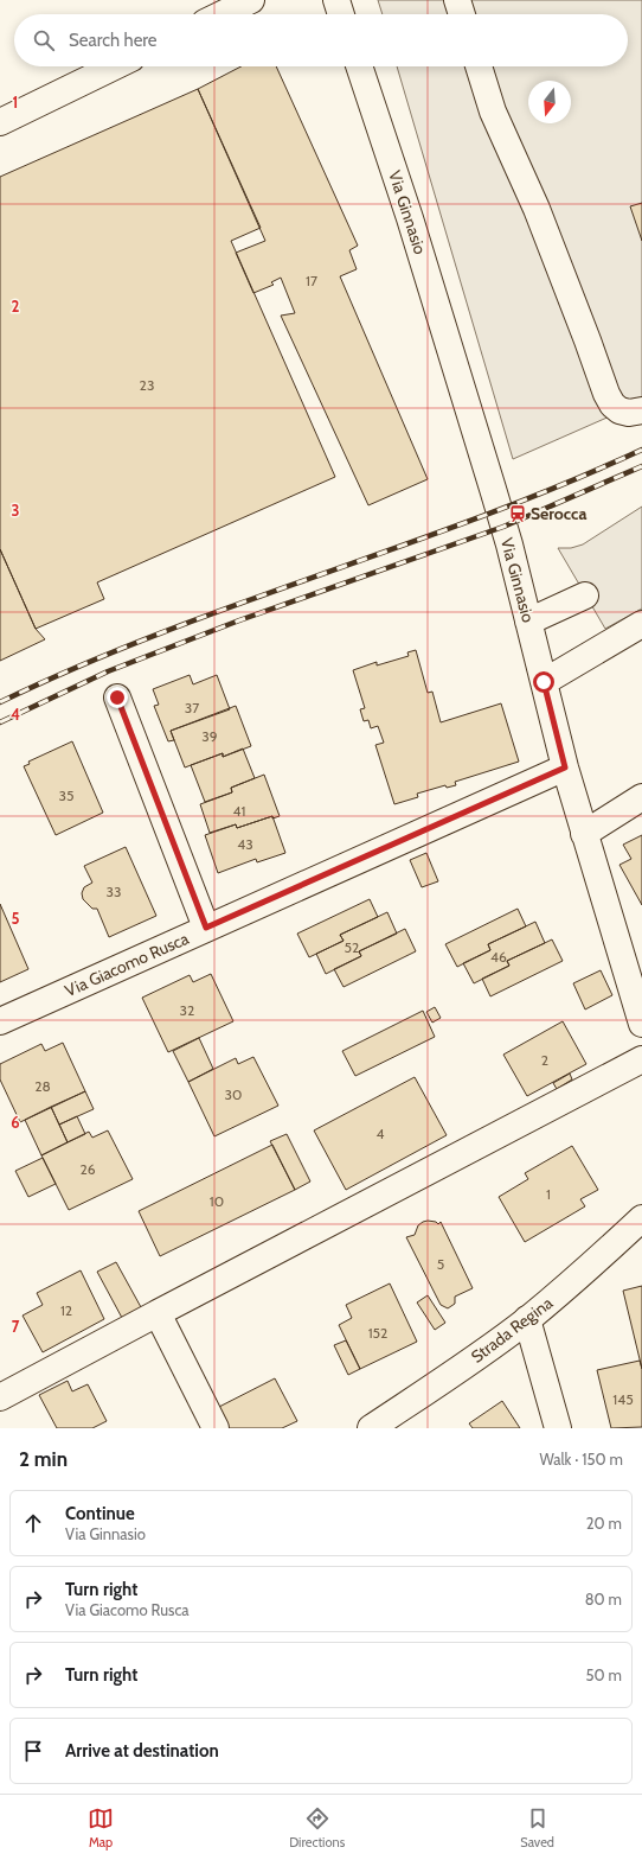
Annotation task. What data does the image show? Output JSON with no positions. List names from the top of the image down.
{
  "streets": {
    "street": ["Via Ginnasio", "Via Giacomo Rusca", "Strada Regina"]
  },
  "crossings": [
    ["Via Ginnasio", "Via Giacomo Rusca"]
  ],
  "places": {
    "station": ["Serocca"]
  },
  "house_numbers": [
    "17",
    "23",
    "37",
    "39",
    "35",
    "41",
    "43",
    "33",
    "52",
    "46",
    "32",
    "2",
    "28",
    "30",
    "4",
    "26",
    "1",
    "10",
    "5",
    "12",
    "152",
    "145"
  ],
  "north": "bottom",
  "page": {
    "search": "Search here",
    "heading": ["2 min", "Walk · 150 m"],
    "list": [
      ["Continue", "Via Ginnasio", "20 m"],
      ["Turn right", "Via Giacomo Rusca", "80 m"],
      ["Turn right", "50 m"],
      "Arrive at destination"
    ],
    "nav": ["Map", "Directions", "Saved"]
  },
  "grid": {
    "rows": [
      "1",
      "2",
      "3",
      "4",
      "5",
      "6",
      "7"
    ]
  }
}
